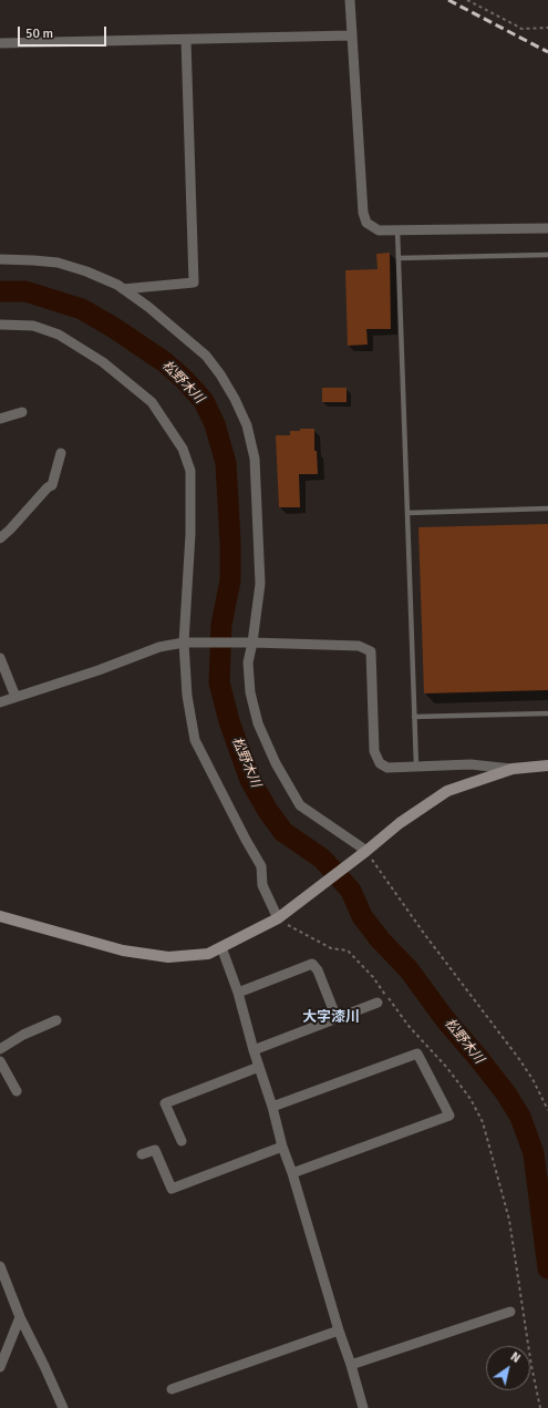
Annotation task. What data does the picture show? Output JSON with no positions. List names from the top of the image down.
{
  "districts": ["大字漆川"],
  "water": ["松野木川"],
  "scale_bar": "50 m",
  "north": "top right"
}
